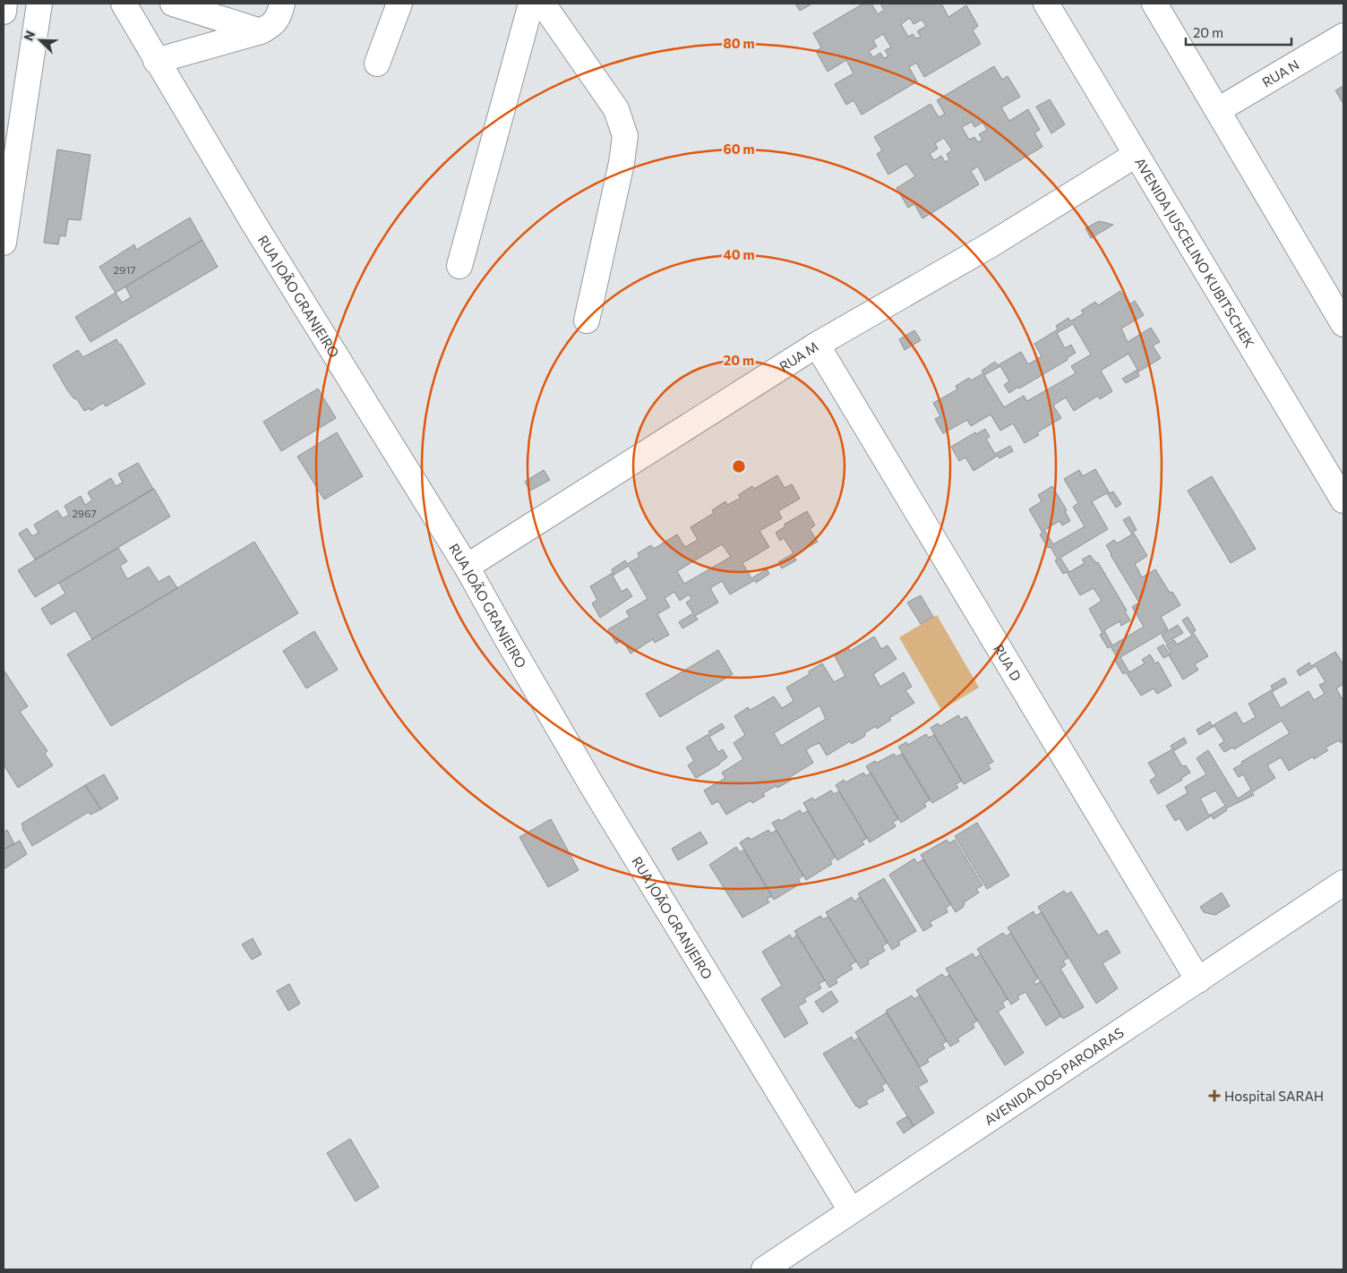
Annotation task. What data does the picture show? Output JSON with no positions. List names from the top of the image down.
{
  "streets": {
    "street": [
      "RUA N",
      "AVENIDA JUSCELINO KUBITSCHEK",
      "RUA JOÃO GRANJEIRO",
      "RUA M",
      "RUA D",
      "AVENIDA DOS PAROARAS"
    ]
  },
  "crossings": [
    ["AVENIDA JUSCELINO KUBITSCHEK", "RUA M"],
    ["RUA JOÃO GRANJEIRO", "RUA M"],
    ["RUA JOÃO GRANJEIRO", "AVENIDA DOS PAROARAS"],
    ["RUA M", "RUA D"],
    ["RUA D", "AVENIDA DOS PAROARAS"]
  ],
  "places": {
    "health": ["Hospital SARAH"]
  },
  "house_numbers": ["2917", "2967"],
  "scale_bar": "20 m",
  "north": "top left",
  "rings": [
    "80 m",
    "60 m",
    "40 m",
    "20 m"
  ]
}
